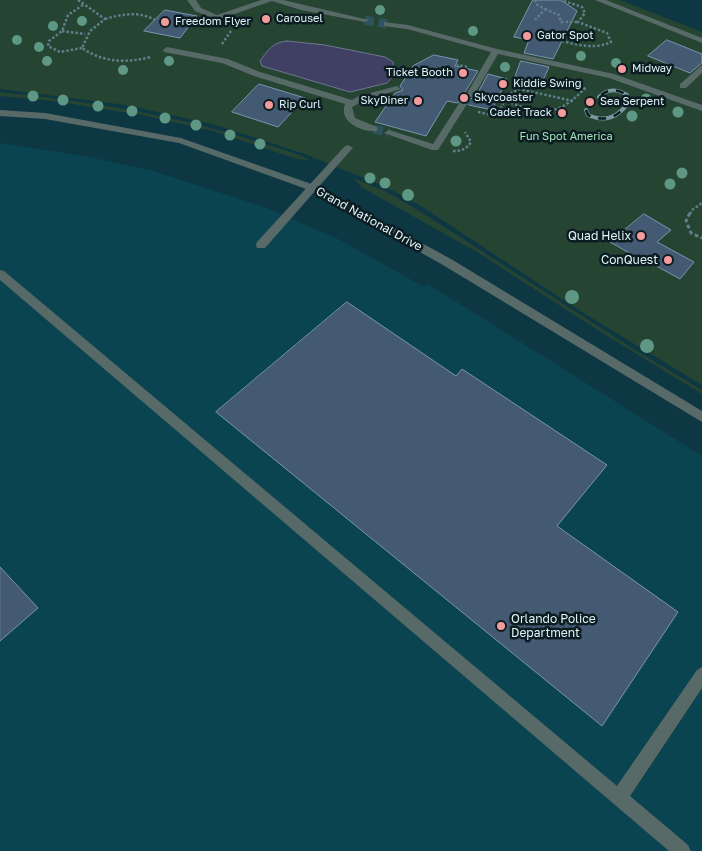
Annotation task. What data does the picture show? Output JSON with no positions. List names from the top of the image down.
{
  "streets": {
    "street": ["Grand National Drive"]
  },
  "parks": ["Fun Spot America"],
  "places": [
    "Carousel",
    "Freedom Flyer",
    "Gator Spot",
    "Midway",
    "Ticket Booth",
    "Kiddie Swing",
    "Skycoaster",
    "SkyDiner",
    "Sea Serpent",
    "Rip Curl",
    "Cadet Track",
    "Quad Helix",
    "ConQuest",
    "Orlando Police Department"
  ]
}
